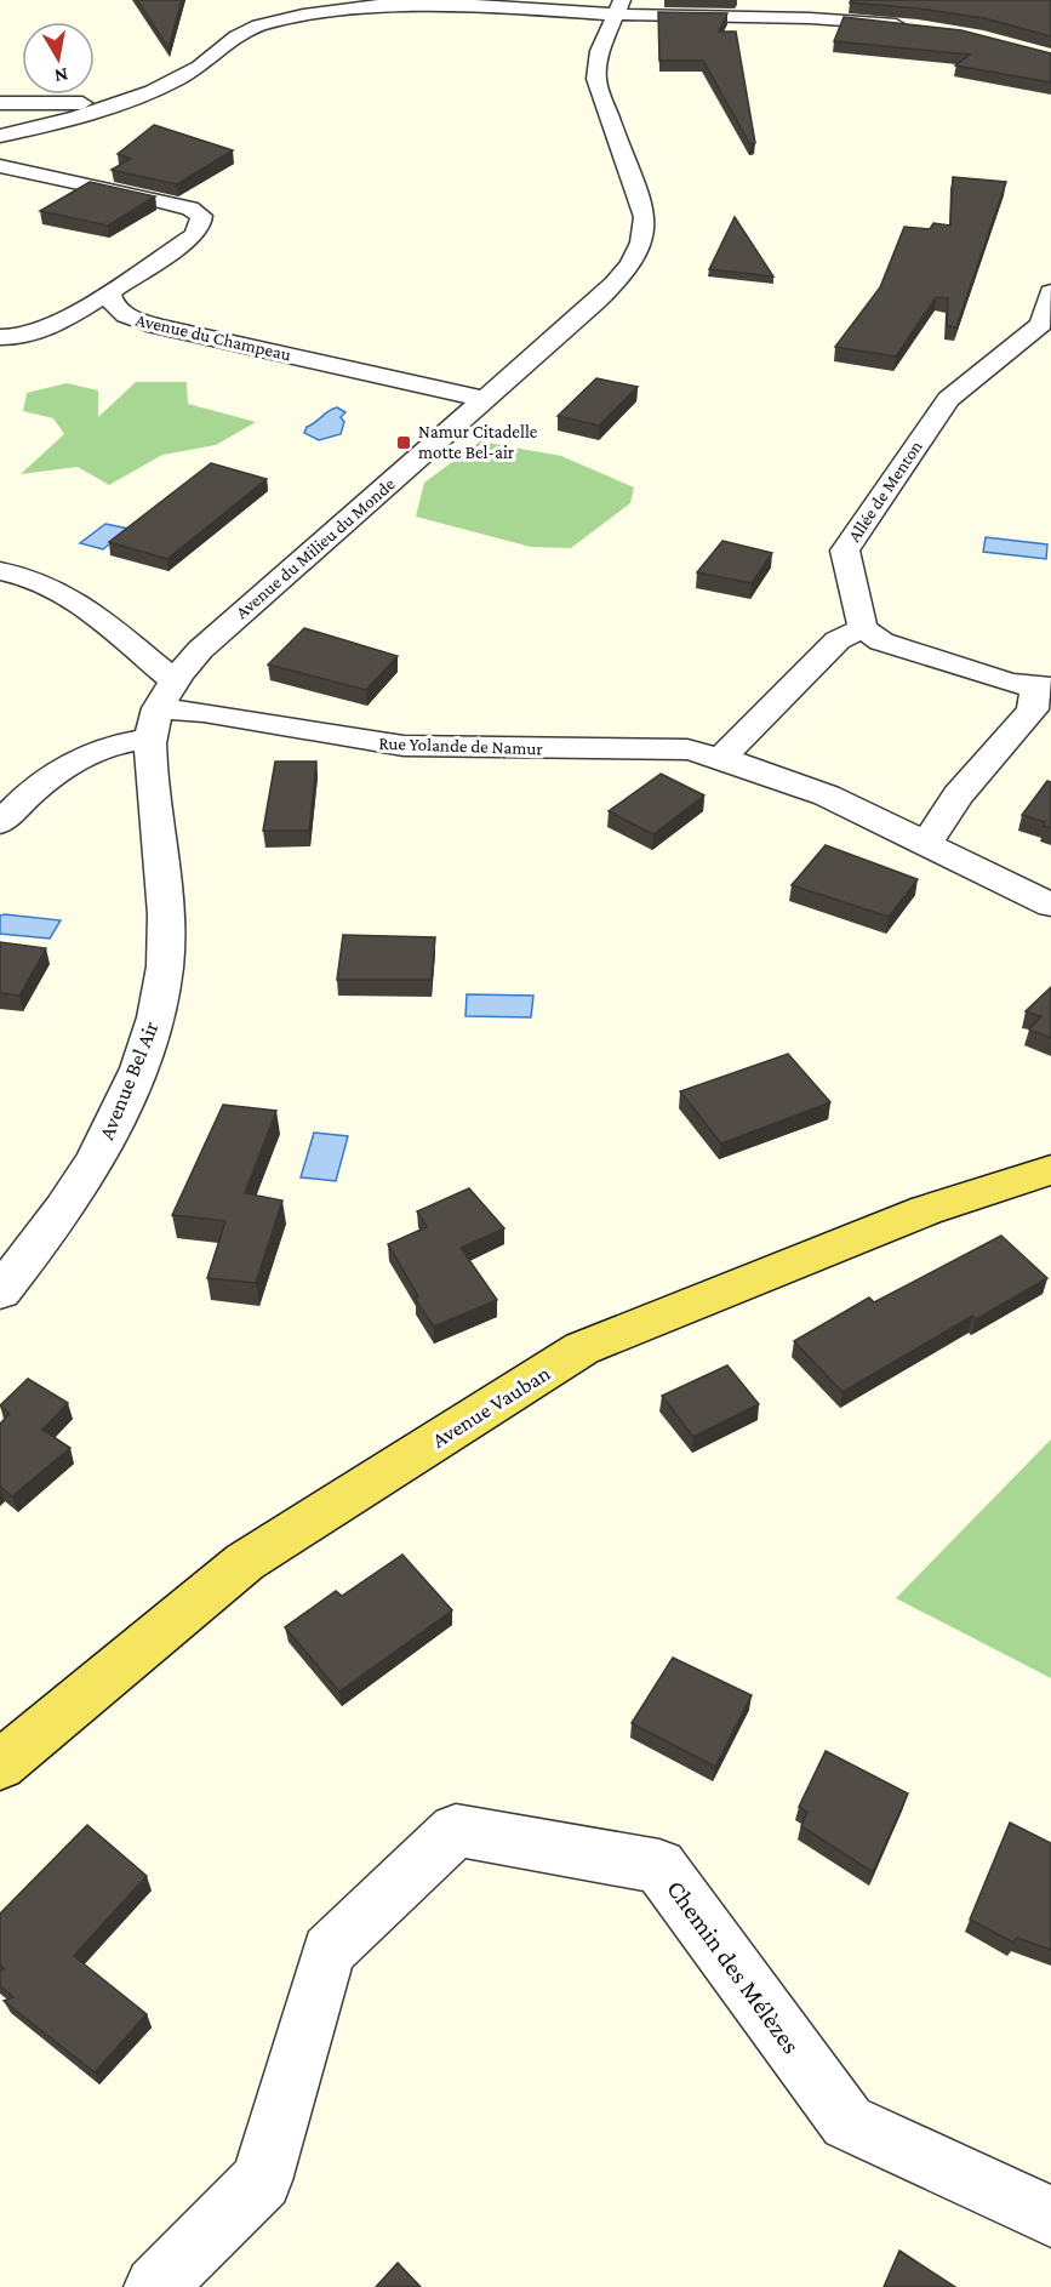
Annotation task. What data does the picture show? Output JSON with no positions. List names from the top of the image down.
{
  "streets": {
    "main road": ["Avenue Vauban"],
    "street": [
      "Avenue du Champeau",
      "Allée de Menton",
      "Avenue du Milieu du Monde",
      "Rue Yolande de Namur",
      "Avenue Bel Air",
      "Chemin des Mélèzes"
    ]
  },
  "crossings": [
    ["Avenue du Champeau", "Avenue du Milieu du Monde"],
    ["Avenue du Milieu du Monde", "Rue Yolande de Namur"],
    ["Avenue du Milieu du Monde", "Avenue Bel Air"],
    ["Rue Yolande de Namur", "Avenue Bel Air"]
  ],
  "places": {
    "transit": ["Namur Citadelle motte Bel-air"]
  },
  "north": "bottom"
}
